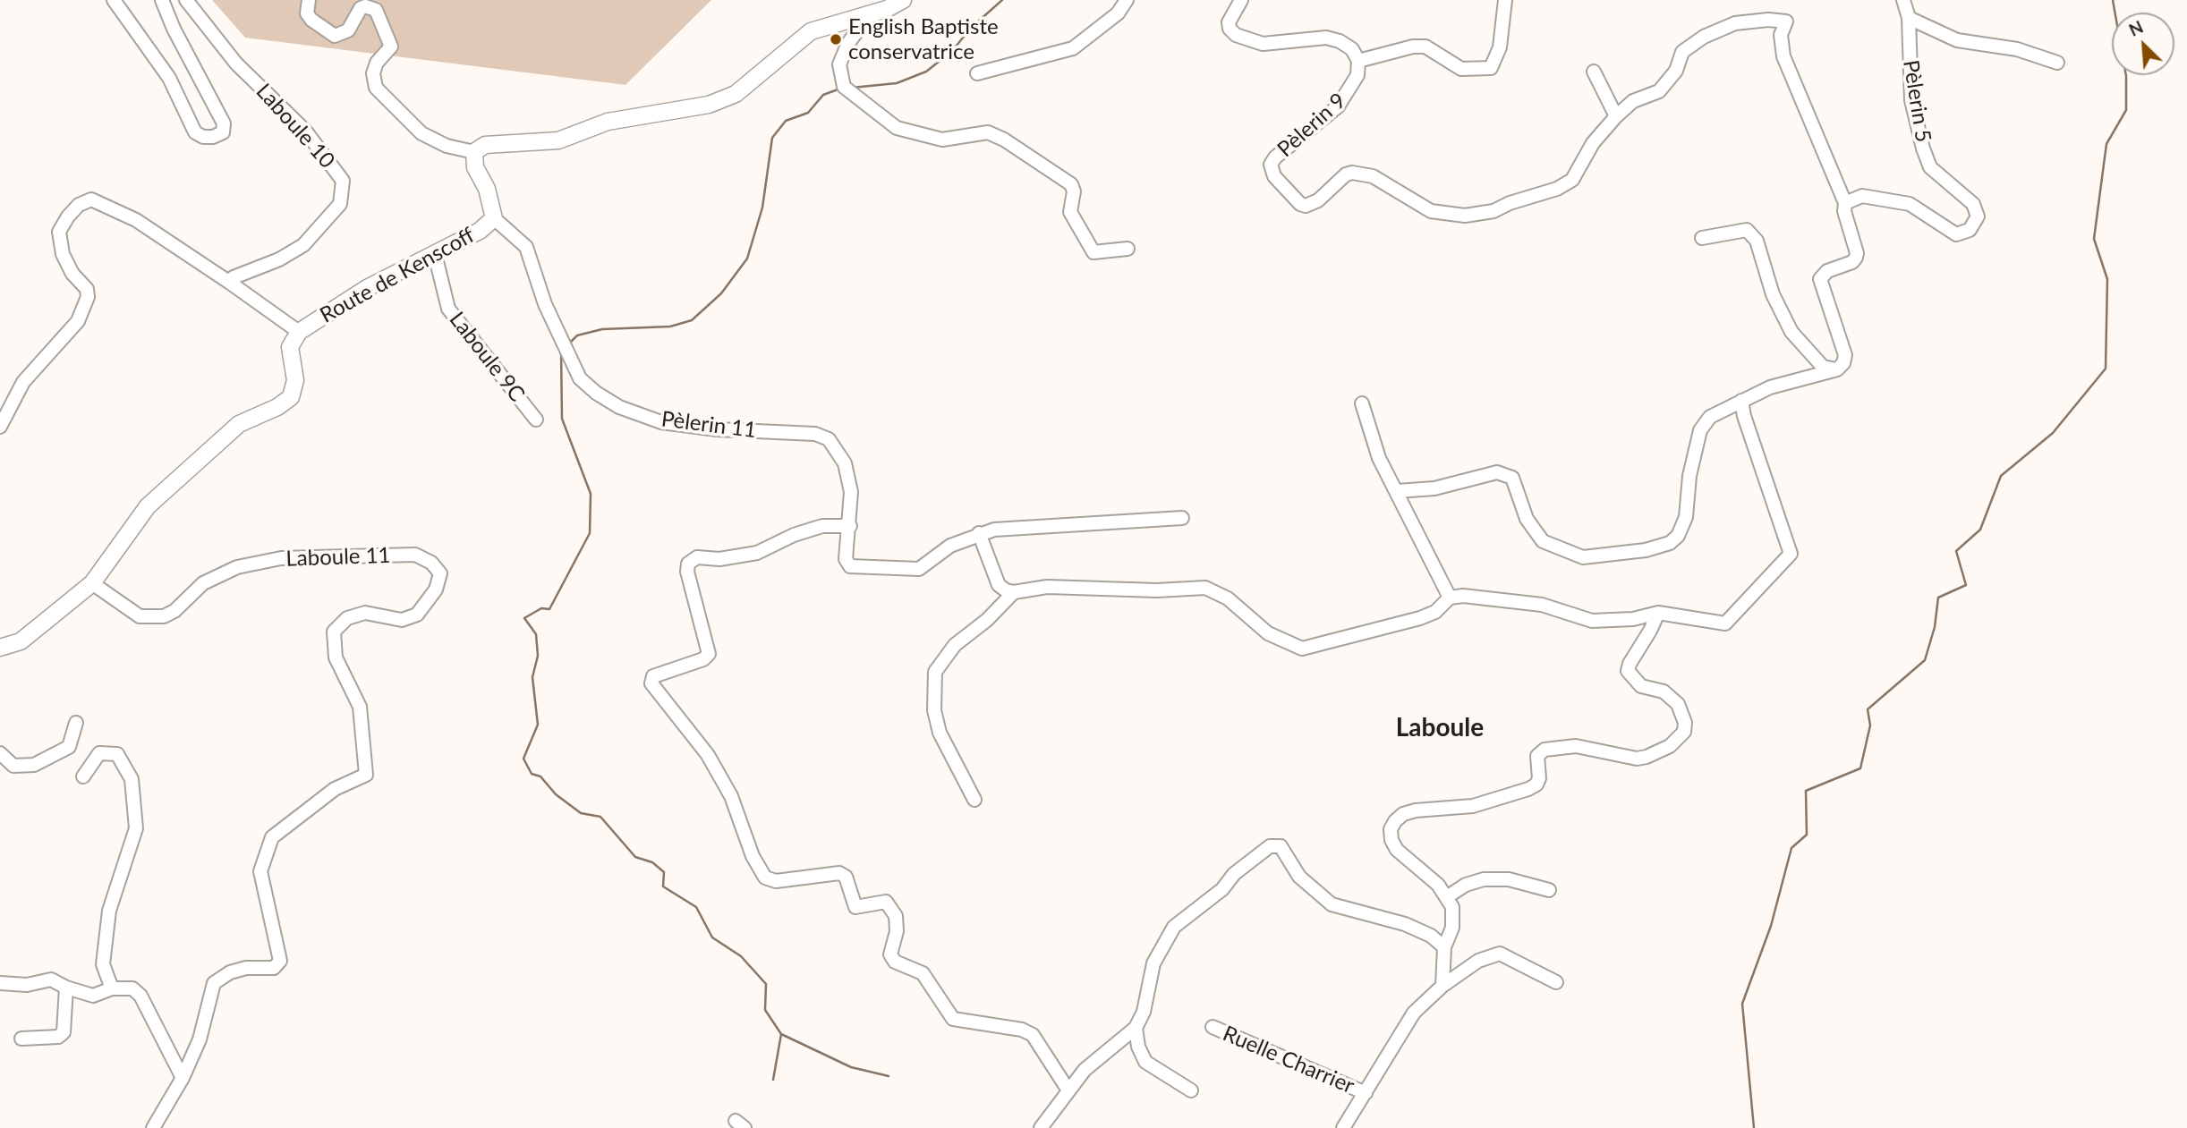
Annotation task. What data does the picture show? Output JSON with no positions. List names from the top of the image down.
{
  "streets": {
    "main road": ["Route de Kenscoff"],
    "street": [
      "Pèlerin 5",
      "Pèlerin 9",
      "Laboule 10",
      "Laboule 9C",
      "Pèlerin 11",
      "Laboule 11",
      "Ruelle Charrier"
    ]
  },
  "crossings": [
    ["Route de Kenscoff", "Laboule 9C"],
    ["Route de Kenscoff", "Pèlerin 11"],
    ["Route de Kenscoff", "Laboule 11"]
  ],
  "districts": ["Laboule"],
  "places": ["English Baptiste conservatrice"],
  "north": "top left"
}
